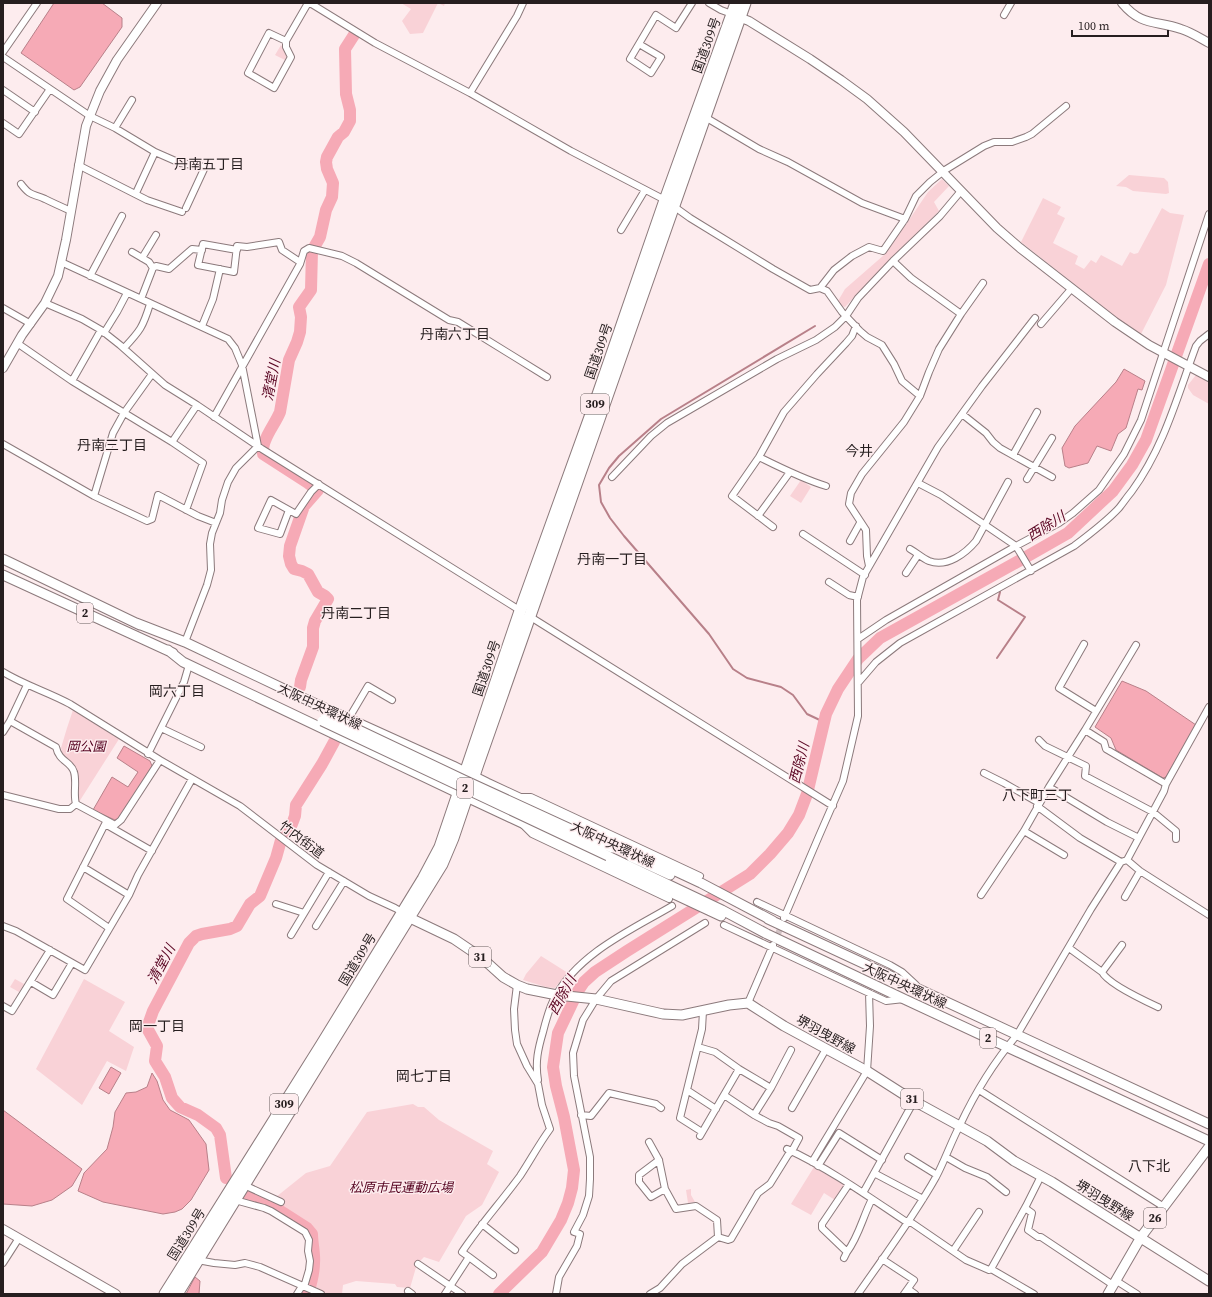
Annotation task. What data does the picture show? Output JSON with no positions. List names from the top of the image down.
{
  "streets": {
    "highway": ["国道309号", "309"],
    "main road": [
      "2",
      "大阪中央環状線",
      "31",
      "堺羽曳野線",
      "26"
    ],
    "street": ["竹内街道"]
  },
  "crossings": [
    ["国道309号", "竹内街道"],
    ["国道309号", "31"],
    ["竹内街道", "31"],
    ["31", "堺羽曳野線"],
    ["堺羽曳野線", "26"]
  ],
  "districts": [
    "丹南五丁目",
    "丹南六丁目",
    "丹南三丁目",
    "今井",
    "丹南一丁目",
    "丹南二丁目",
    "岡六丁目",
    "八下町三丁",
    "岡一丁目",
    "岡七丁目",
    "八下北"
  ],
  "water": ["清堂川", "西除川"],
  "parks": ["岡公園", "松原市民運動広場"],
  "scale_bar": "100 m"
}
